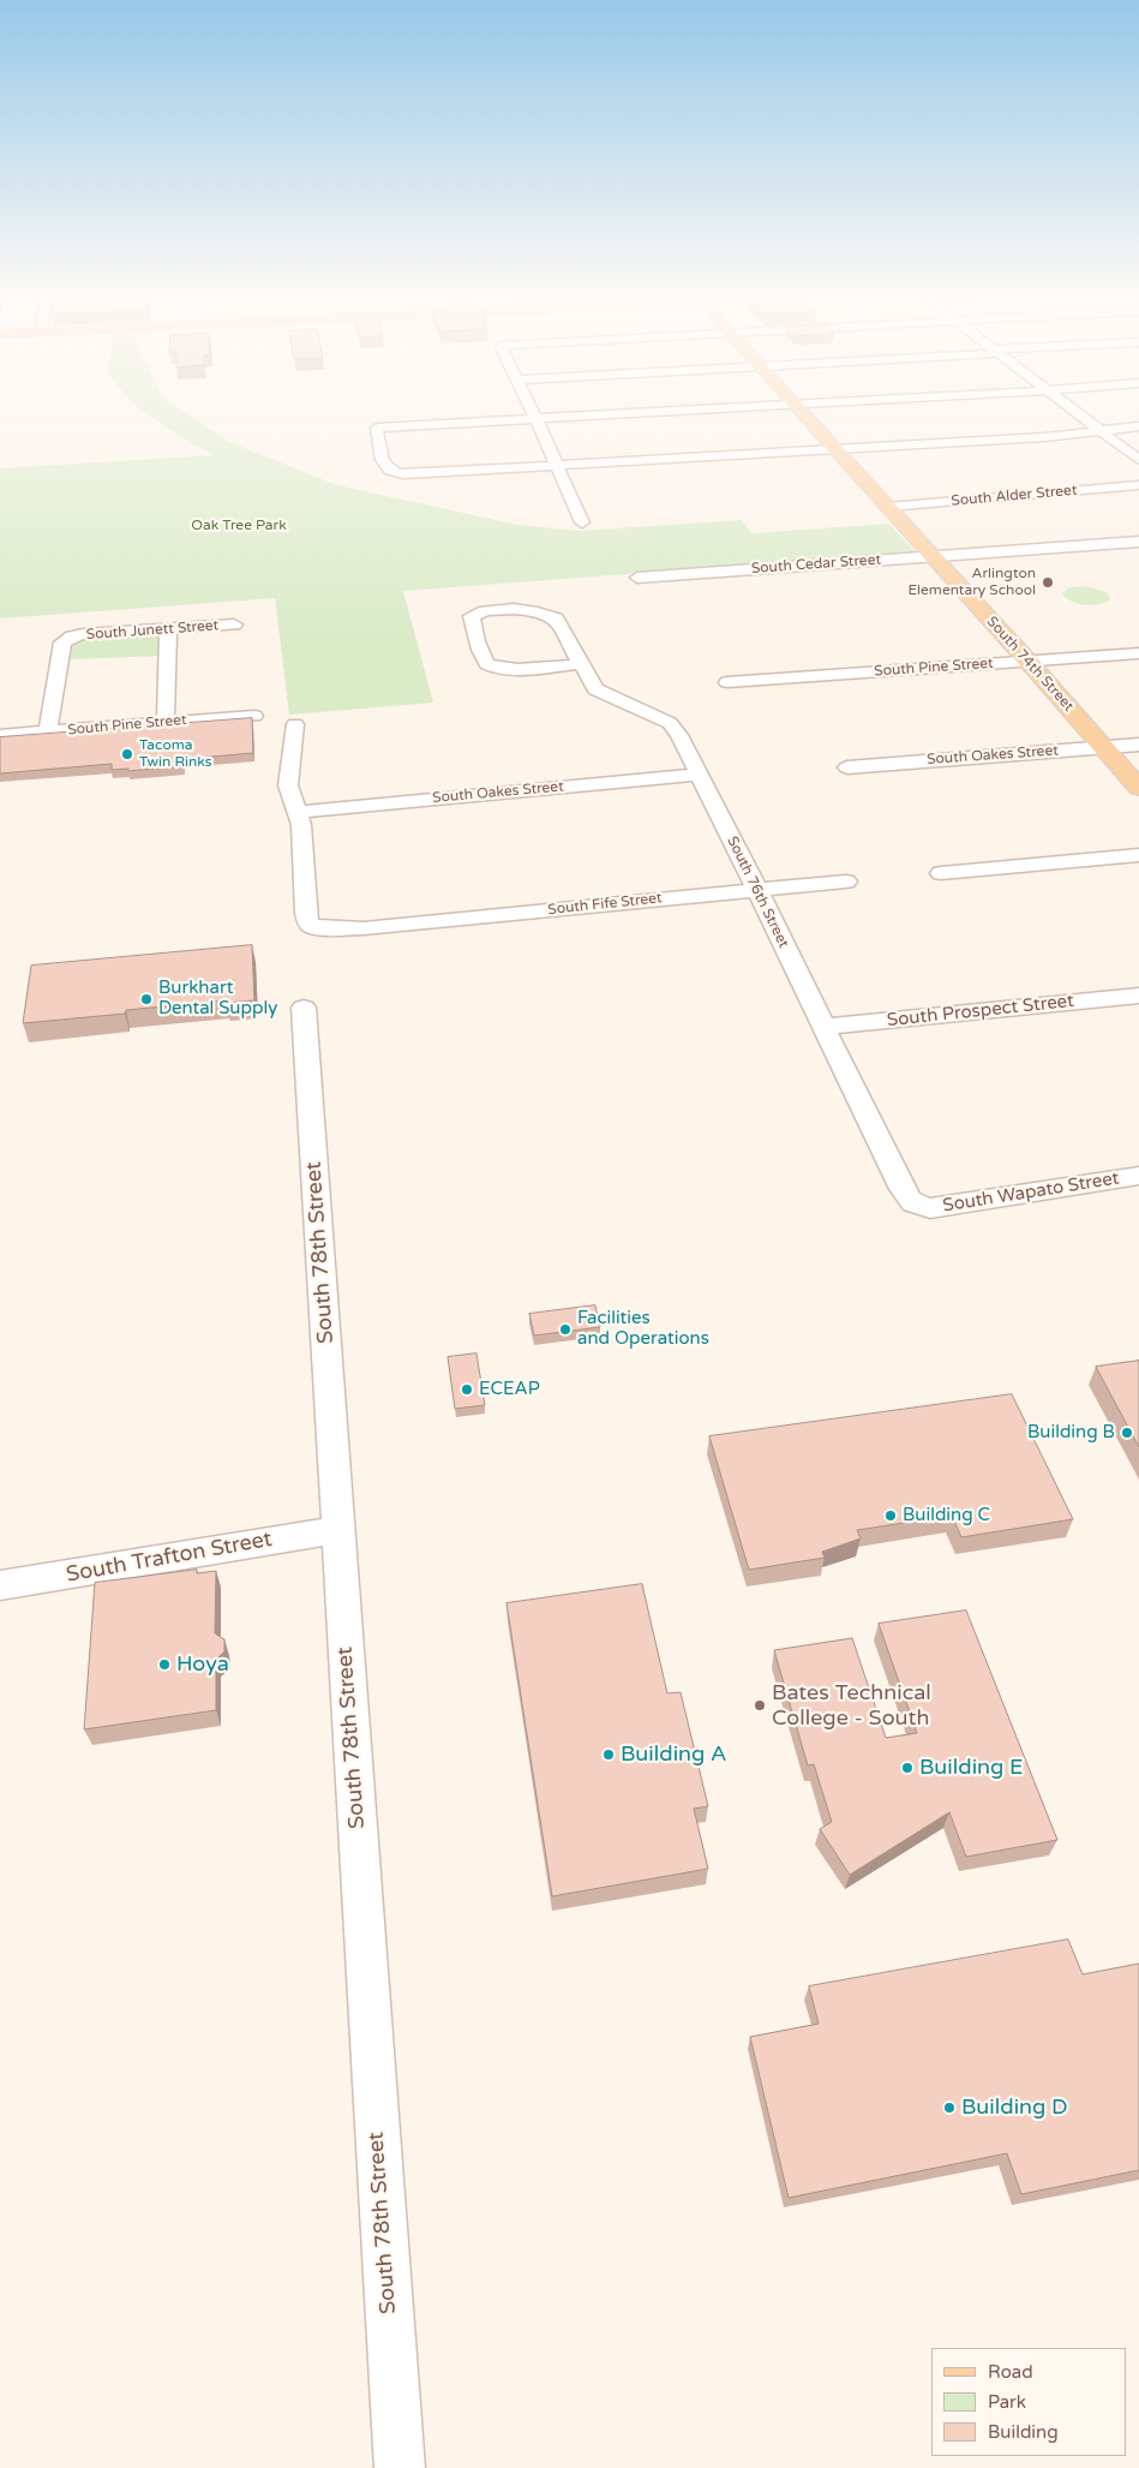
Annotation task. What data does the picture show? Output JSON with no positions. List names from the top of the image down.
{
  "streets": {
    "main road": ["South 74th Street"],
    "street": [
      "South Alder Street",
      "South Cedar Street",
      "South Junett Street",
      "South Pine Street",
      "South Oakes Street",
      "South 76th Street",
      "South Fife Street",
      "South Prospect Street",
      "South Wapato Street",
      "South 78th Street",
      "South Trafton Street"
    ]
  },
  "crossings": [
    ["South Alder Street", "South 74th Street"],
    ["South Cedar Street", "South 74th Street"],
    ["South Junett Street", "South Pine Street"],
    ["South 74th Street", "South Pine Street"],
    ["South 74th Street", "South Oakes Street"],
    ["South Oakes Street", "South 76th Street"],
    ["South Oakes Street", "South Fife Street"],
    ["South 76th Street", "South Fife Street"],
    ["South 76th Street", "South Prospect Street"],
    ["South 76th Street", "South Wapato Street"],
    ["South 78th Street", "South Trafton Street"]
  ],
  "parks": ["Oak Tree Park"],
  "places": [
    "Arlington Elementary School",
    "Tacoma Twin Rinks",
    "Burkhart Dental Supply",
    "Facilities and Operations",
    "ECEAP",
    "Building B",
    "Building C",
    "Hoya",
    "Bates Technical College - South",
    "Building A",
    "Building E",
    "Building D"
  ],
  "legend": ["Road", "Park", "Building"]
}
